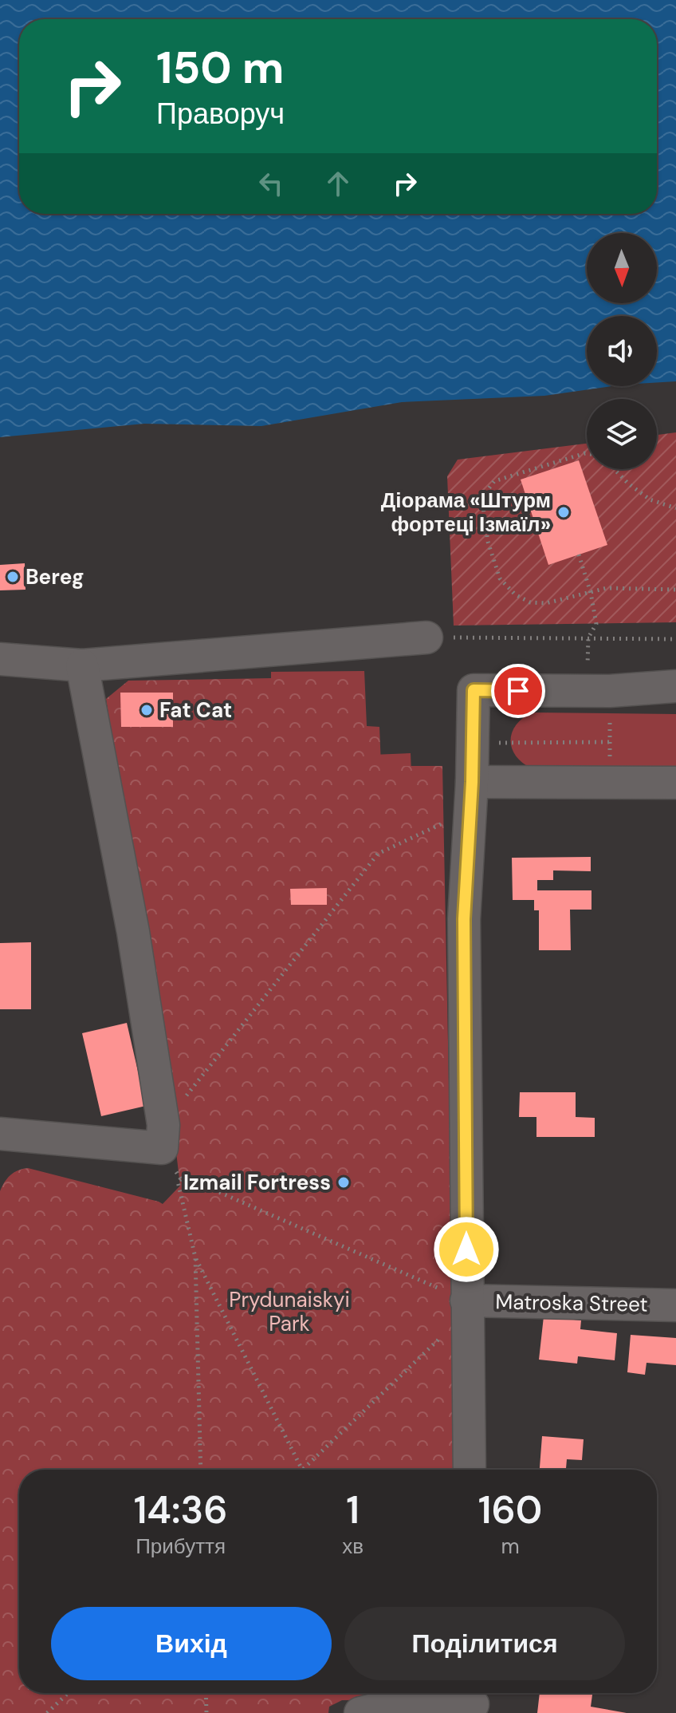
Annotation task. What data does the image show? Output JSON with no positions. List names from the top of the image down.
{
  "streets": {
    "street": ["Matroska Street"]
  },
  "parks": ["Prydunaiskyi Park"],
  "places": [
    "Діорама «Штурм фортеці Ізмаїл»",
    "Bereg",
    "Fat Cat",
    "Izmail Fortress"
  ],
  "north": "bottom",
  "page": {
    "turn": ["150 m", "Праворуч"],
    "eta": [
      "14:36",
      "Прибуття",
      "1",
      "хв",
      "160",
      "m"
    ],
    "buttons": ["Вихід", "Поділитися"]
  }
}
